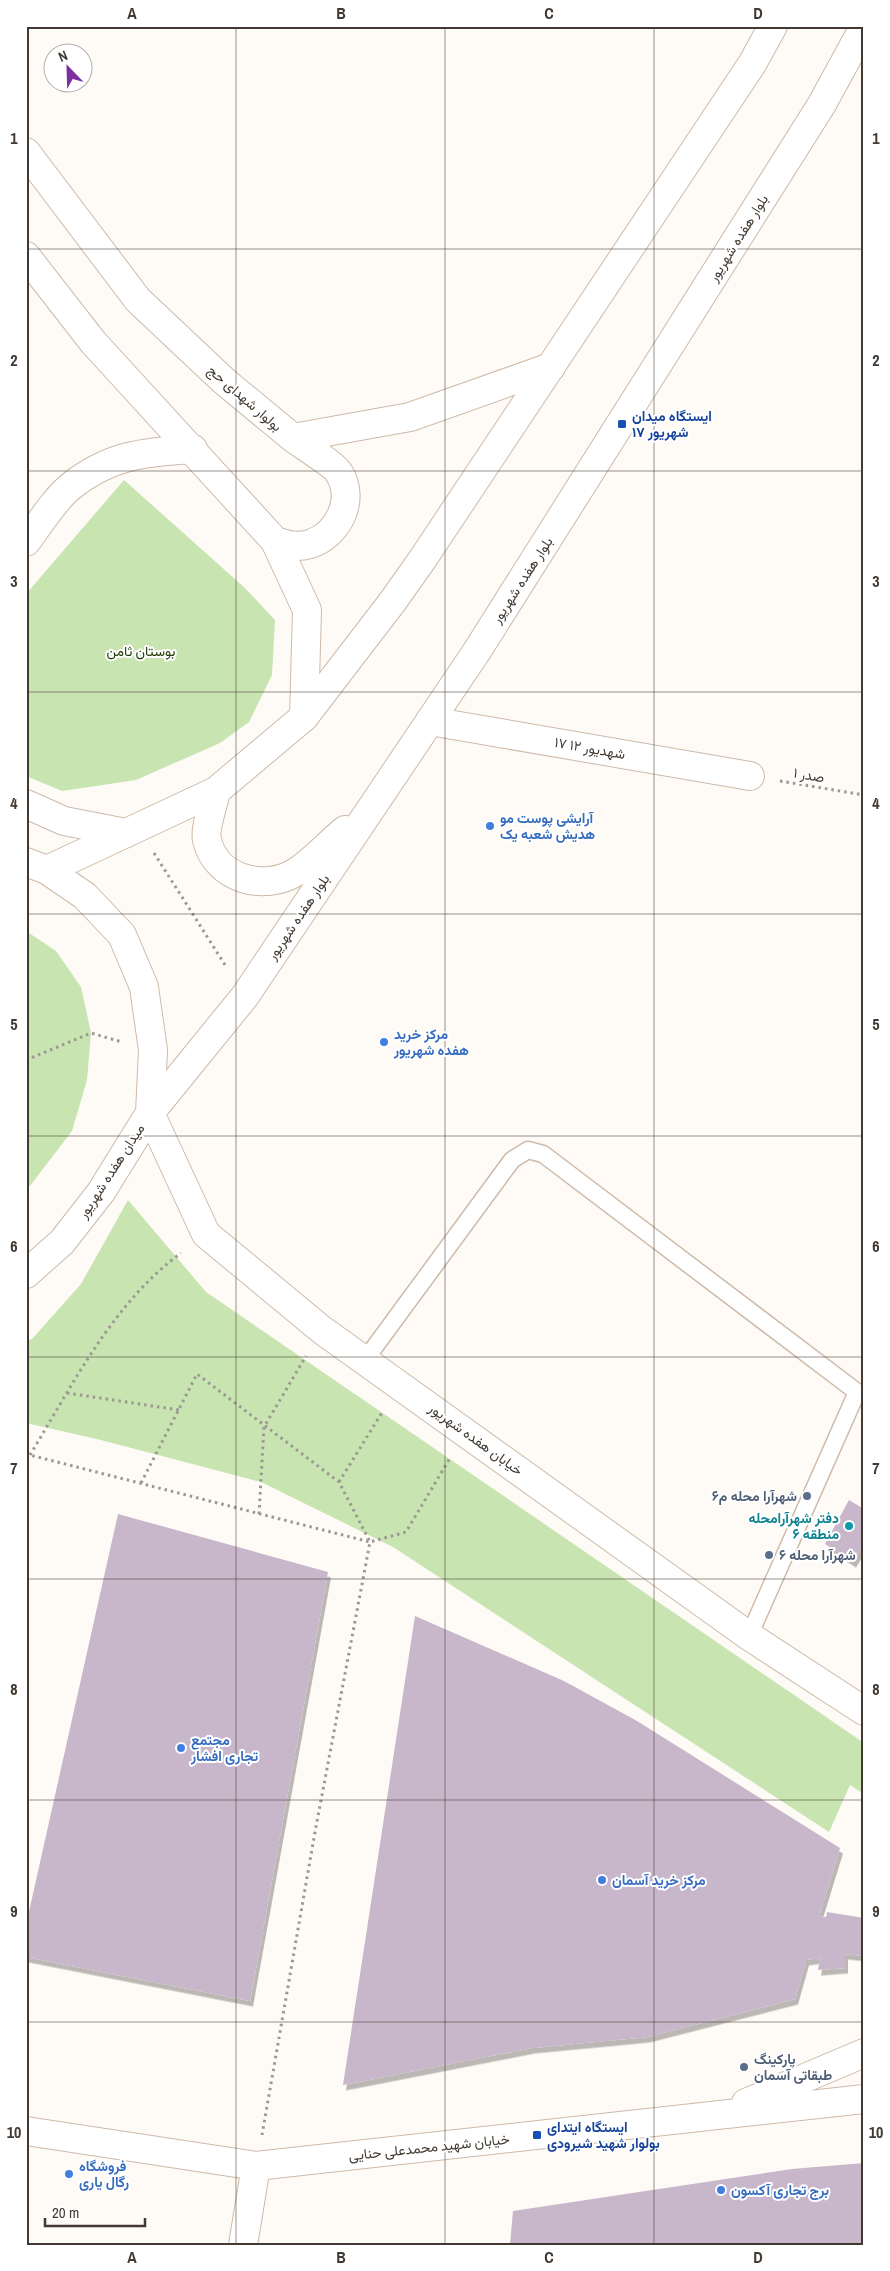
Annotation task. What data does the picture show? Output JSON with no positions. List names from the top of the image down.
{
  "streets": {
    "main road": [
      "بلوار هفده شهریور",
      "بولوار شهدای حج",
      "۱۷ شهدیور ۱۲",
      "میدان هفده شهریور",
      "خیابان هفده شهریور",
      "خیابان شهید محمدعلی حنایی"
    ],
    "path": ["صدر ۱"]
  },
  "crossings": [
    ["بلوار هفده شهریور", "۱۷ شهدیور ۱۲"],
    ["بلوار هفده شهریور", "میدان هفده شهریور"],
    ["بلوار هفده شهریور", "خیابان هفده شهریور"],
    ["۱۷ شهدیور ۱۲", "صدر ۱"],
    ["میدان هفده شهریور", "خیابان هفده شهریور"]
  ],
  "parks": ["بوستان ثامن"],
  "places": {
    "transit": ["ایستگاه میدان ۱۷ شهریور", "ایستگاه ایتدای بولوار شهید شیرودی"],
    "other": [
      "آرایشی پوست مو هدیش شعبه یک",
      "مرکز خرید هفده شهریور",
      "شهرآرا محله م۶",
      "دفتر شهرآرامحله منطقه ۶",
      "شهرآرا محله ۶",
      "مجتمع تجاری افشار",
      "مرکز خرید آسمان",
      "پارکینگ طبقاتی آسمان",
      "فروشگاه رگال یاری",
      "برج تجاری آکسون"
    ]
  },
  "scale_bar": "20 m",
  "north": "top left",
  "grid": {
    "columns": [
      "A",
      "B",
      "C",
      "D"
    ],
    "rows": [
      "1",
      "2",
      "3",
      "4",
      "5",
      "6",
      "7",
      "8",
      "9",
      "10"
    ]
  }
}
